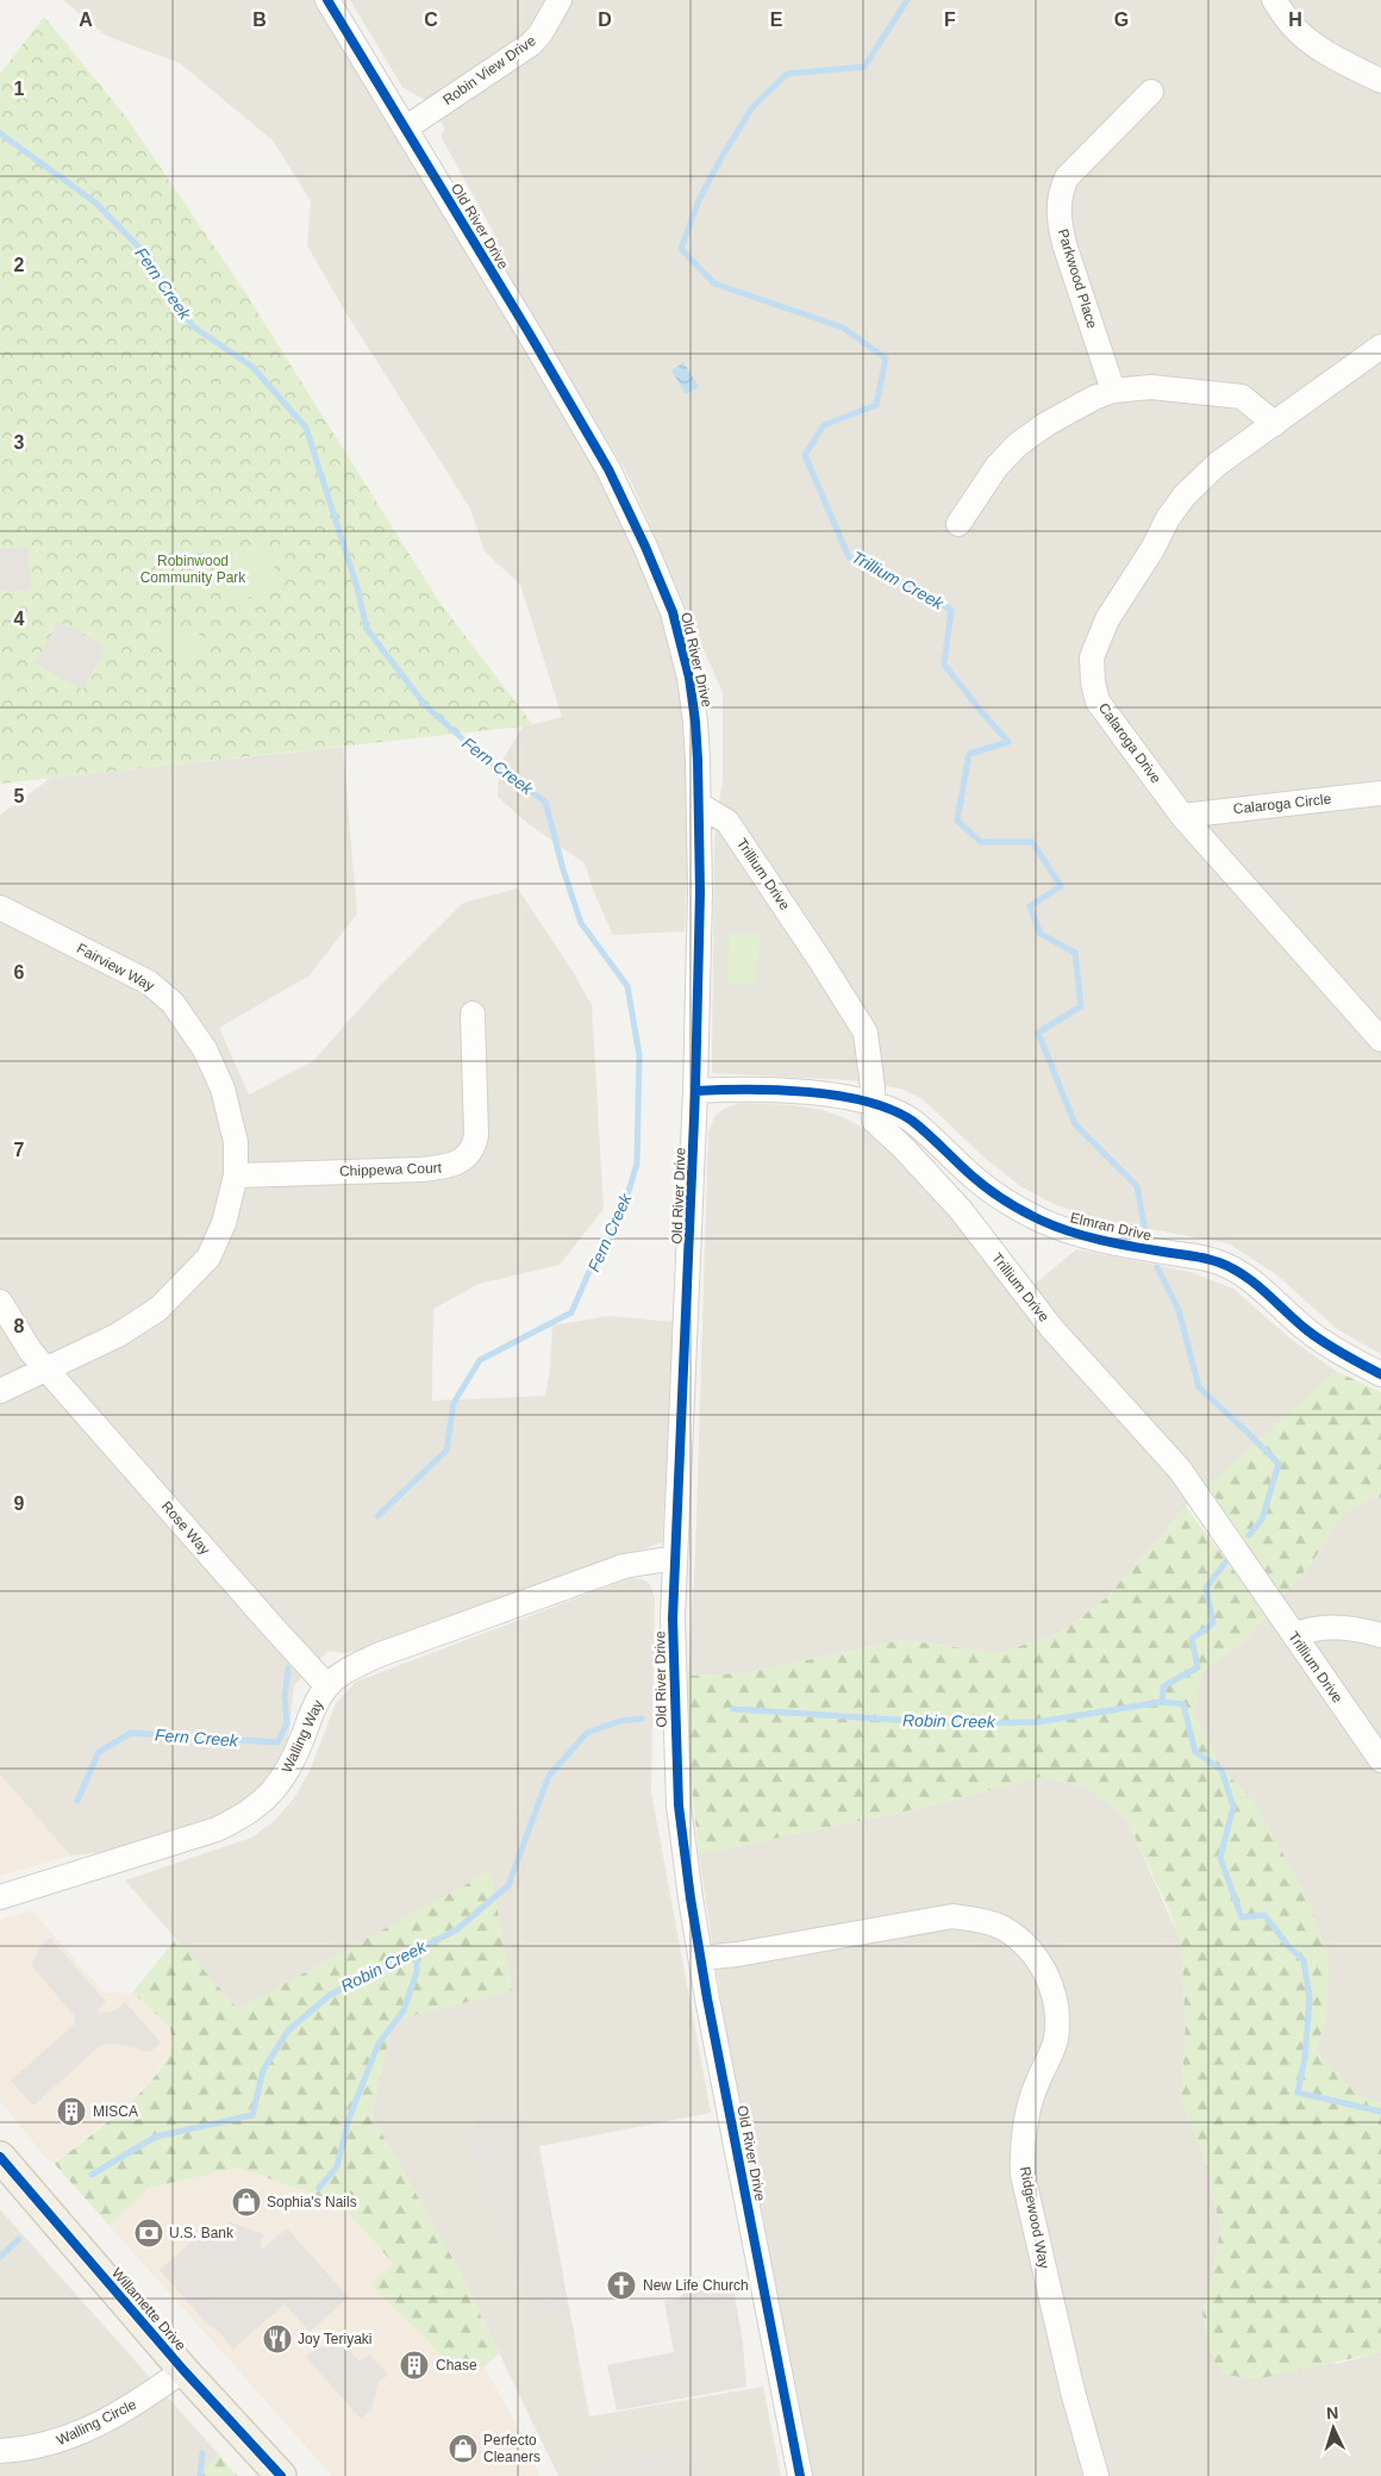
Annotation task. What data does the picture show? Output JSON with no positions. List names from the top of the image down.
{
  "streets": {
    "main road": ["Willamette Drive"],
    "street": [
      "Robin View Drive",
      "Old River Drive",
      "Parkwood Place",
      "Calaroga Drive",
      "Calaroga Circle",
      "Trillium Drive",
      "Fairview Way",
      "Chippewa Court",
      "Elmran Drive",
      "Rose Way",
      "Walling Way",
      "Ridgewood Way",
      "Walling Circle"
    ]
  },
  "crossings": [
    ["Robin View Drive", "Old River Drive"],
    ["Old River Drive", "Trillium Drive"],
    ["Old River Drive", "Elmran Drive"],
    ["Old River Drive", "Walling Way"],
    ["Old River Drive", "Ridgewood Way"],
    ["Calaroga Drive", "Calaroga Circle"],
    ["Trillium Drive", "Elmran Drive"],
    ["Fairview Way", "Chippewa Court"],
    ["Fairview Way", "Rose Way"],
    ["Rose Way", "Walling Way"],
    ["Willamette Drive", "Walling Circle"]
  ],
  "water": ["Fern Creek", "Trillium Creek", "Robin Creek"],
  "parks": ["Robinwood Community Park"],
  "places": {
    "building": ["MISCA", "Chase"],
    "shop": ["Sophia's Nails", "Perfecto Cleaners"],
    "bank": ["U.S. Bank"],
    "church": ["New Life Church"],
    "restaurant": ["Joy Teriyaki"]
  },
  "north": "top",
  "grid": {
    "columns": [
      "A",
      "B",
      "C",
      "D",
      "E",
      "F",
      "G",
      "H"
    ],
    "rows": [
      "1",
      "2",
      "3",
      "4",
      "5",
      "6",
      "7",
      "8",
      "9"
    ]
  }
}
